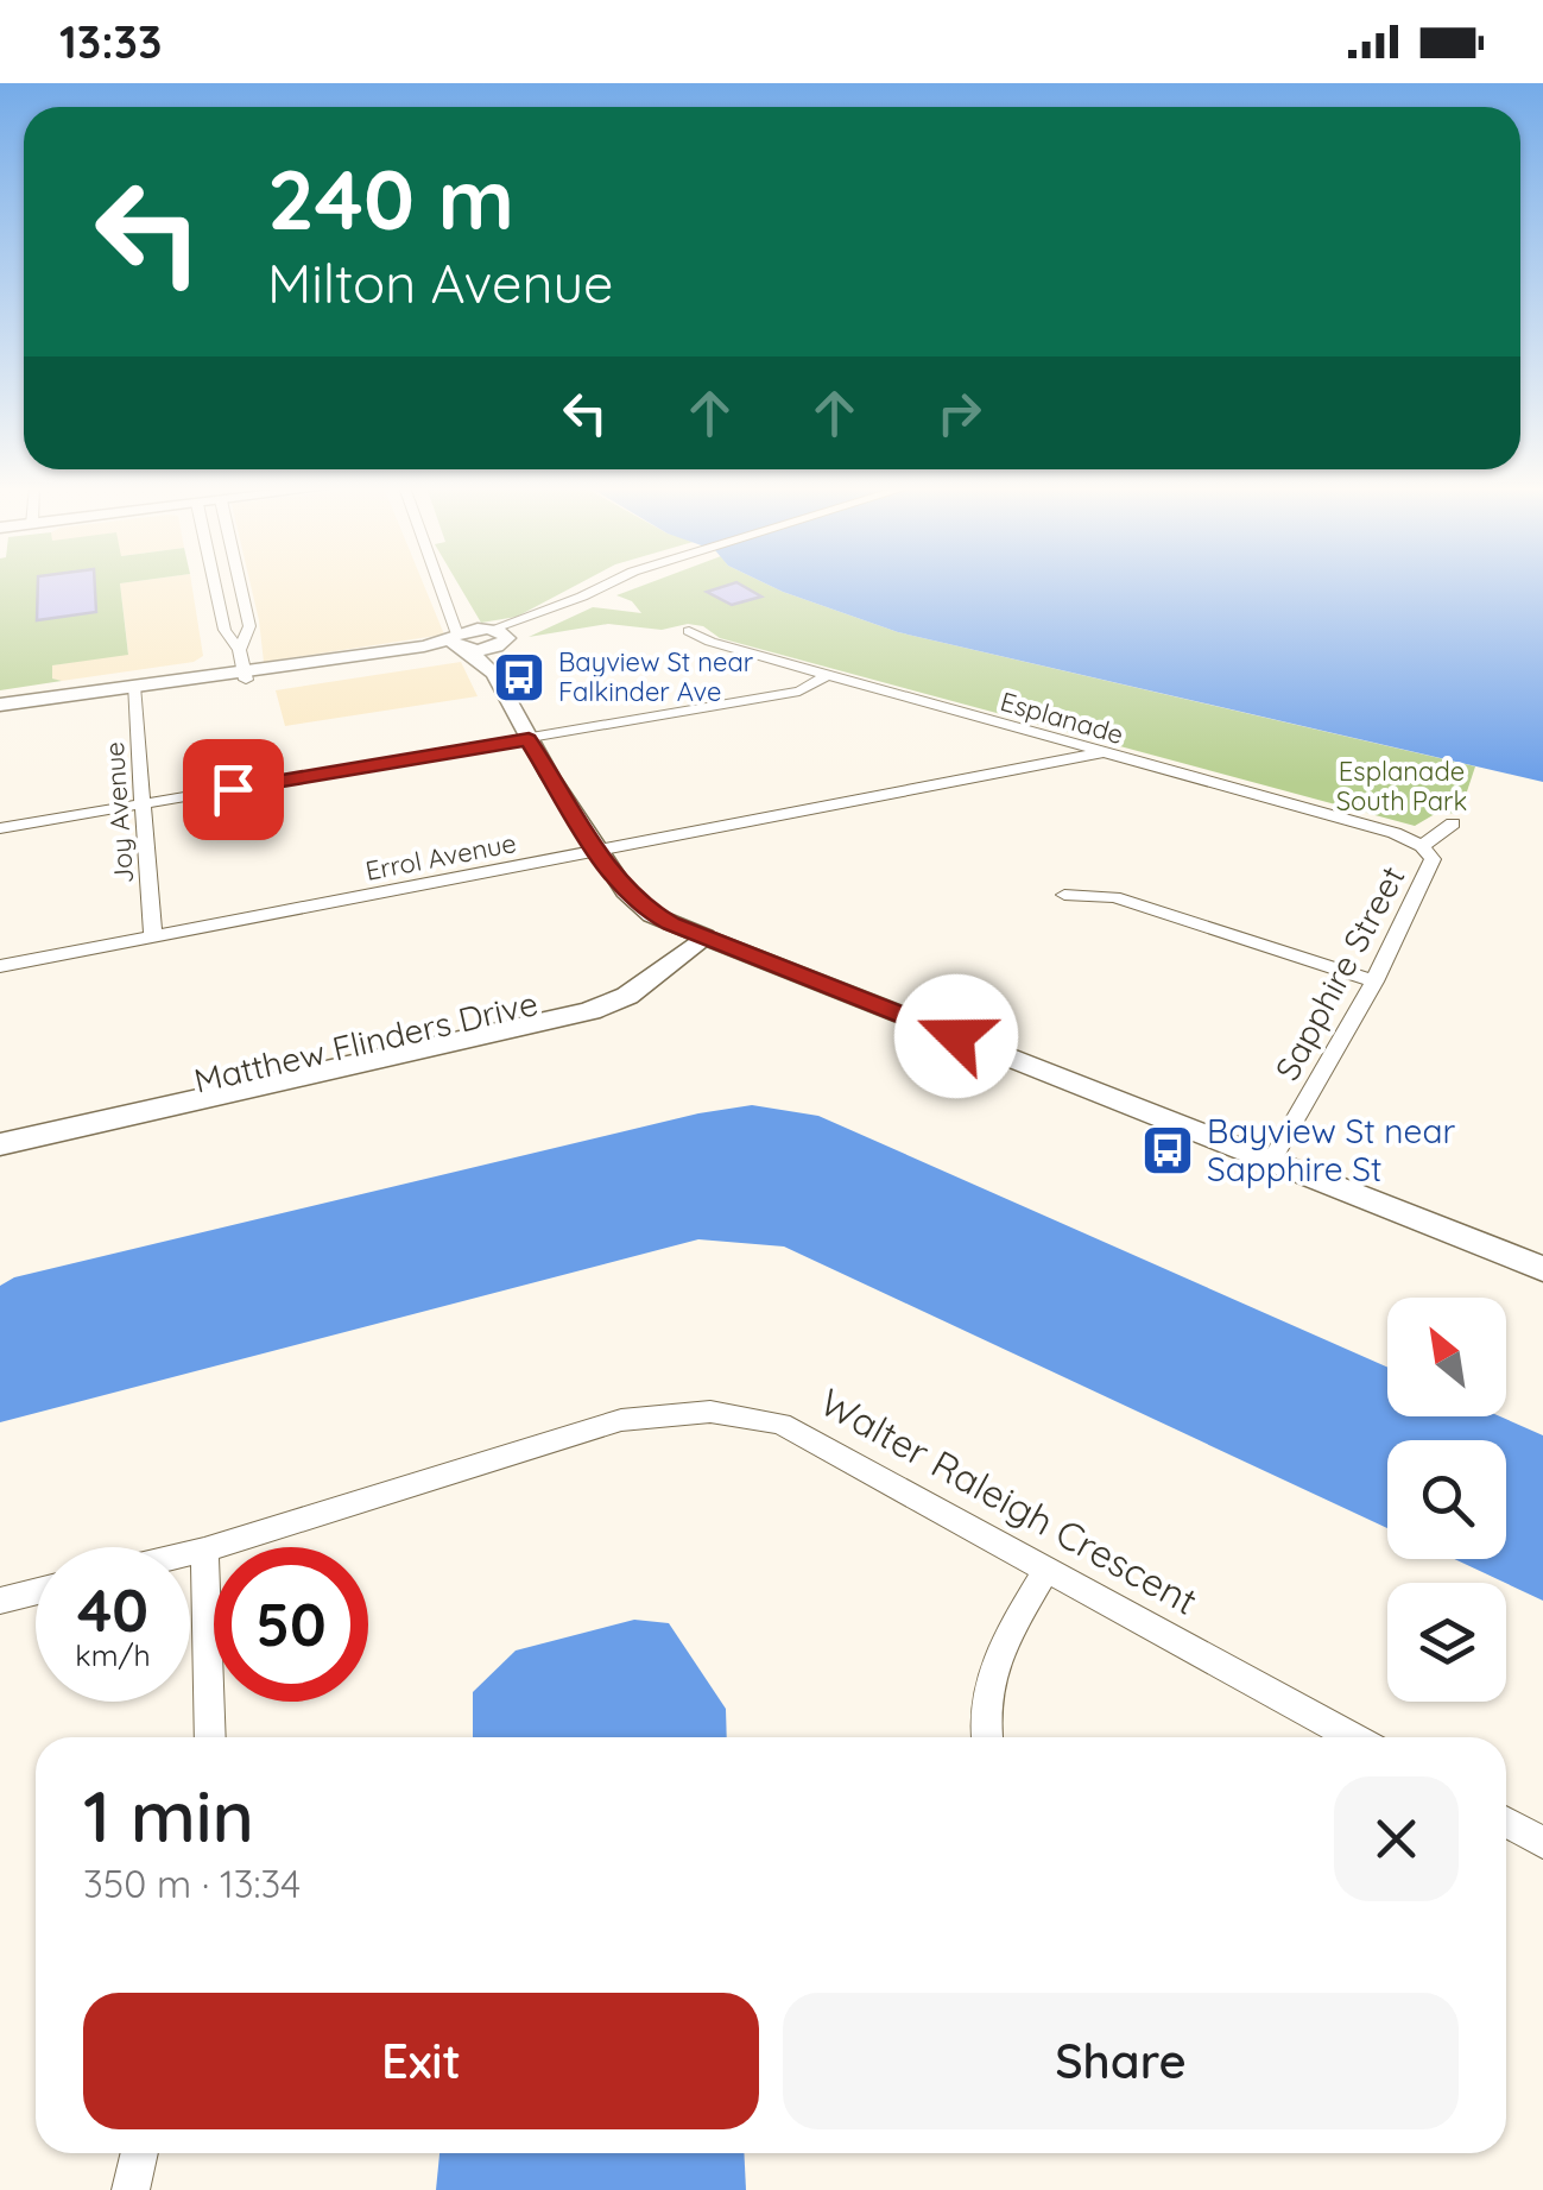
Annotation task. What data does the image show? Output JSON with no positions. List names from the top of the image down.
{
  "streets": {
    "main road": ["Matthew Flinders Drive"],
    "street": [
      "Esplanade",
      "Joy Avenue",
      "Errol Avenue",
      "Sapphire Street",
      "Walter Raleigh Crescent"
    ]
  },
  "crossings": [
    ["Esplanade", "Errol Avenue"],
    ["Esplanade", "Sapphire Street"],
    ["Joy Avenue", "Errol Avenue"]
  ],
  "parks": ["Esplanade South Park"],
  "places": {
    "bus stop": ["Bayview St near Falkinder Ave", "Bayview St near Sapphire St"]
  },
  "north": "top left",
  "page": {
    "status": "13:33",
    "turn": ["240 m", "Milton Avenue"],
    "speed": "40 km/h",
    "limit": "50",
    "heading": ["1 min", "350 m · 13:34"],
    "buttons": ["Exit", "Share"]
  }
}
